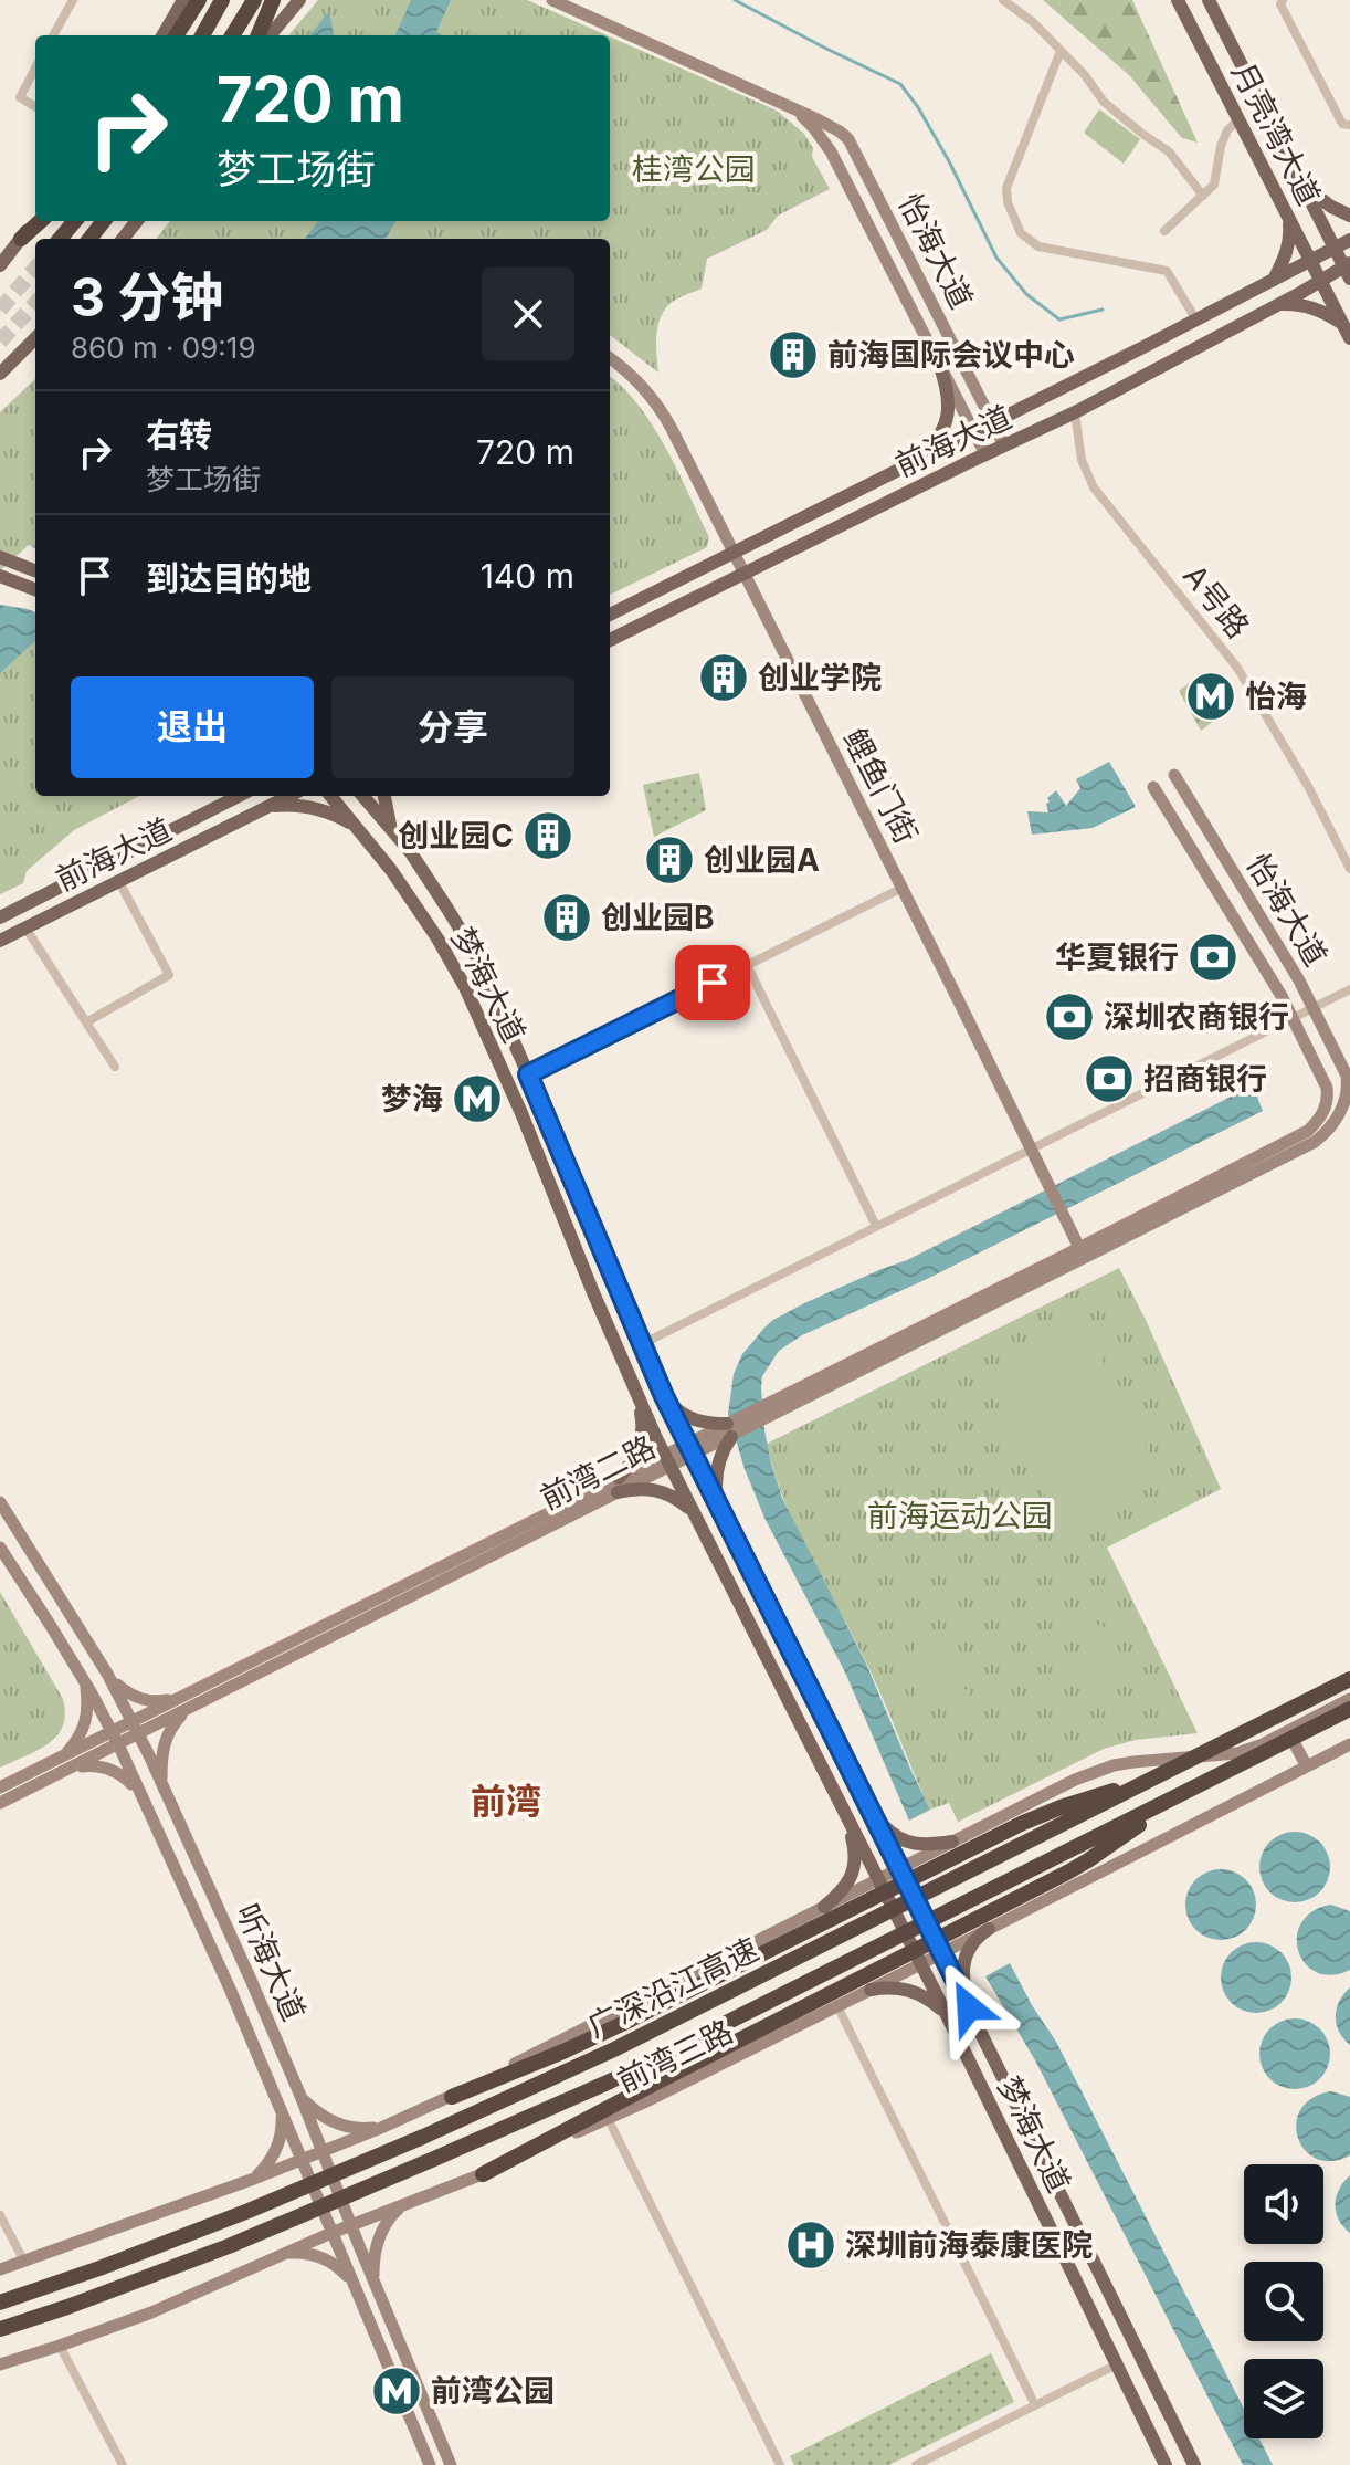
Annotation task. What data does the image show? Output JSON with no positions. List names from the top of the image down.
{
  "streets": {
    "highway": ["广深沿江高速"],
    "main road": [
      "月亮湾大道",
      "怡海大道",
      "前海大道",
      "鲤鱼门街",
      "梦海大道",
      "前湾二路",
      "听海大道",
      "前湾三路"
    ],
    "street": ["A号路"]
  },
  "crossings": [
    ["月亮湾大道", "前海大道"],
    ["怡海大道", "前海大道"],
    ["怡海大道", "前湾二路"],
    ["前海大道", "A号路"],
    ["前海大道", "鲤鱼门街"],
    ["鲤鱼门街", "前湾二路"],
    ["梦海大道", "前湾二路"],
    ["梦海大道", "前湾三路"],
    ["前湾二路", "听海大道"],
    ["听海大道", "前湾三路"]
  ],
  "districts": ["前湾"],
  "parks": ["桂湾公园", "前海运动公园"],
  "places": {
    "building": [
      "前海国际会议中心",
      "创业学院",
      "创业园C",
      "创业园A",
      "创业园B"
    ],
    "metro station": ["怡海", "梦海", "前湾公园"],
    "bank": ["华夏银行", "深圳农商银行", "招商银行"],
    "hospital": ["深圳前海泰康医院"]
  },
  "page": {
    "turn": ["720 m", "梦工场街"],
    "heading": ["3 分钟", "860 m · 09:19"],
    "list": [
      {
        "name": "右转",
        "note": "梦工场街",
        "value": "720 m"
      },
      {
        "name": "到达目的地",
        "value": "140 m"
      }
    ],
    "buttons": ["退出", "分享"]
  }
}
